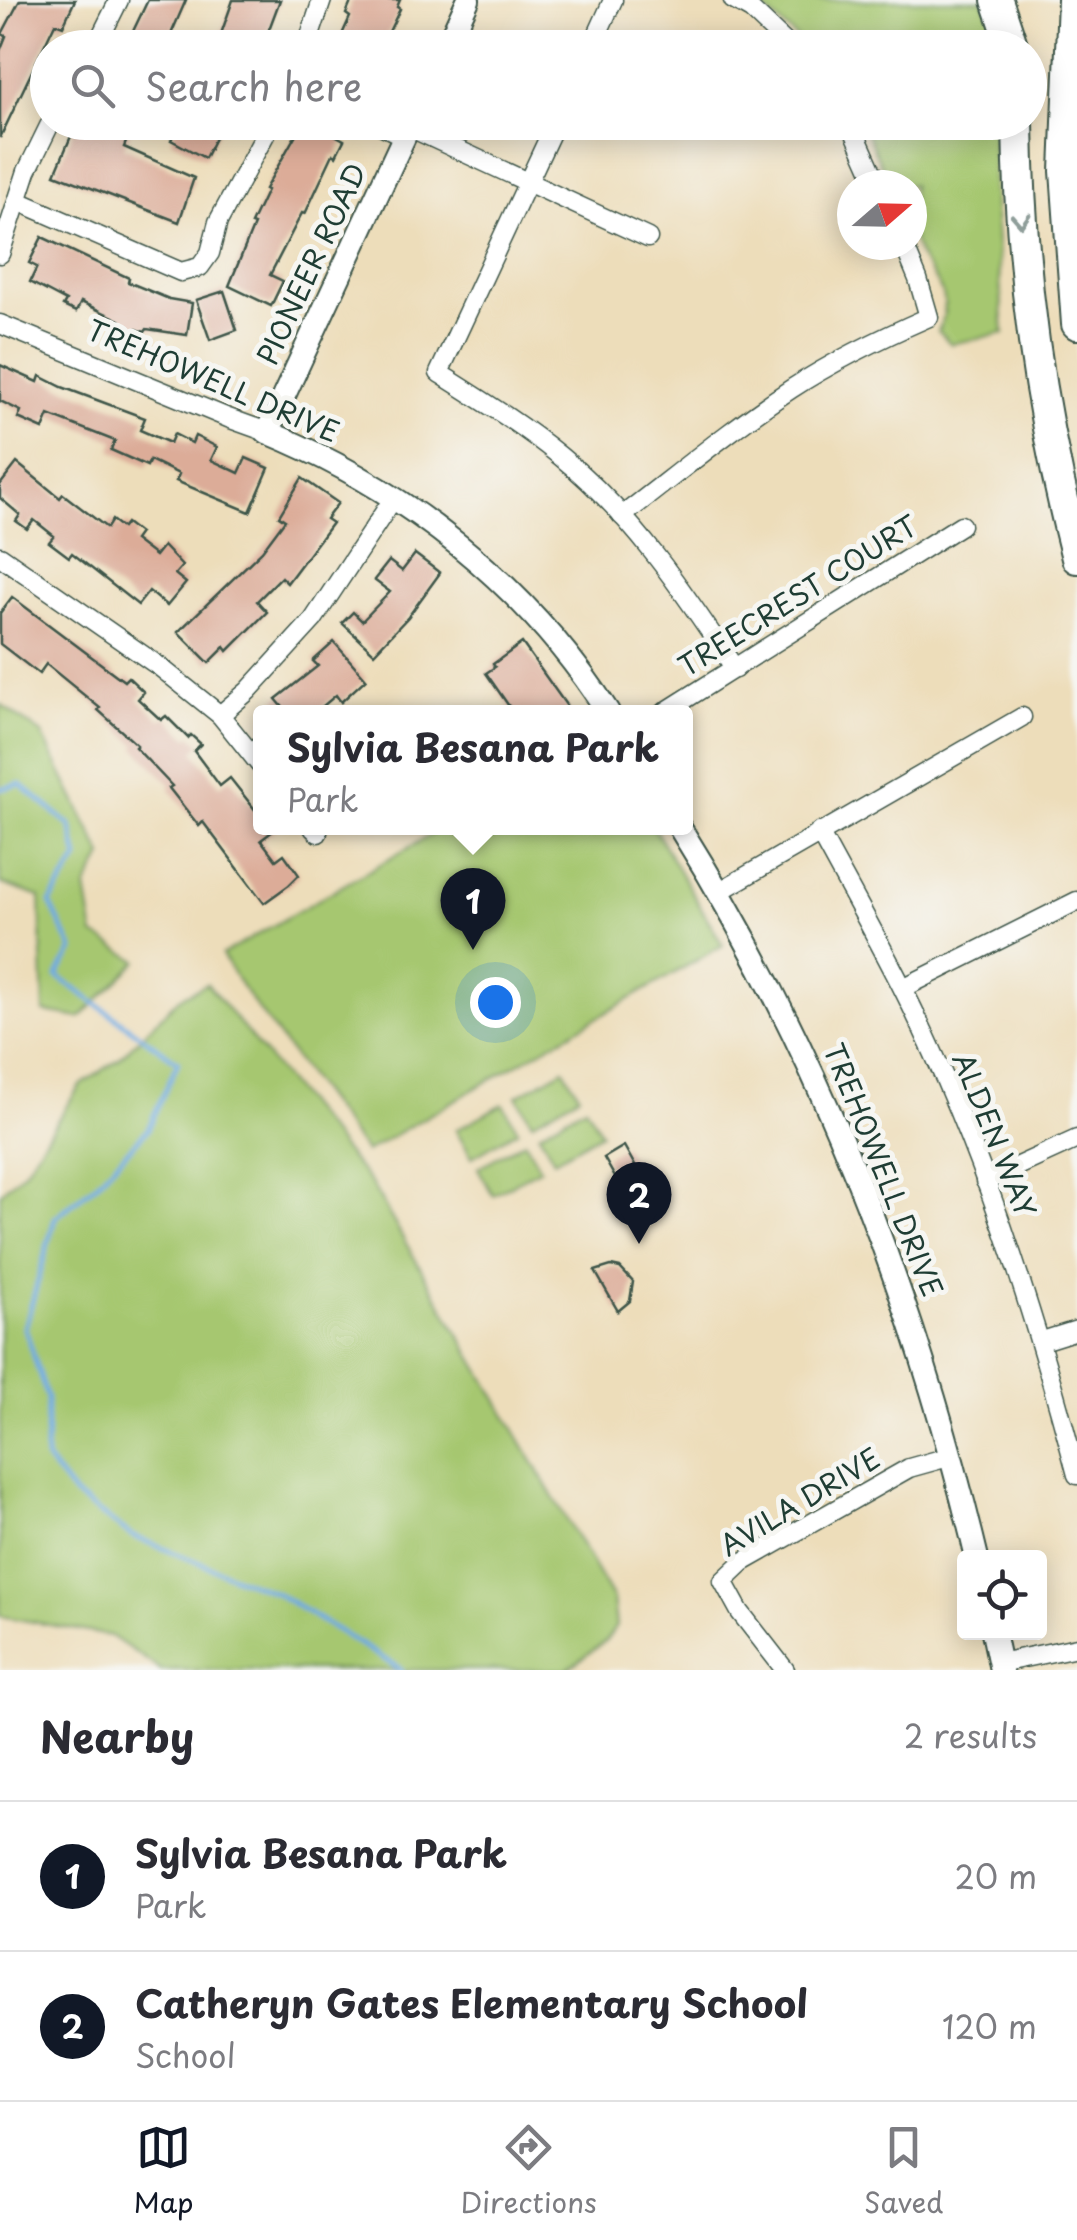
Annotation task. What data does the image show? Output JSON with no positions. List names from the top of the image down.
{
  "streets": {
    "street": [
      "PIONEER ROAD",
      "TREHOWELL DRIVE",
      "TREECREST COURT",
      "ALDEN WAY",
      "AVILA DRIVE"
    ]
  },
  "crossings": [
    ["PIONEER ROAD", "TREHOWELL DRIVE"],
    ["TREHOWELL DRIVE", "AVILA DRIVE"]
  ],
  "north": "right",
  "page": {
    "search": "Search here",
    "popup": ["Sylvia Besana Park", "Park"],
    "pins": ["1", "2"],
    "heading": ["Nearby", "2 results"],
    "list": [
      {
        "mark": "1",
        "name": "Sylvia Besana Park",
        "note": "Park",
        "value": "20 m"
      },
      {
        "mark": "2",
        "name": "Catheryn Gates Elementary School",
        "note": "School",
        "value": "120 m"
      }
    ],
    "nav": ["Map", "Directions", "Saved"]
  }
}
